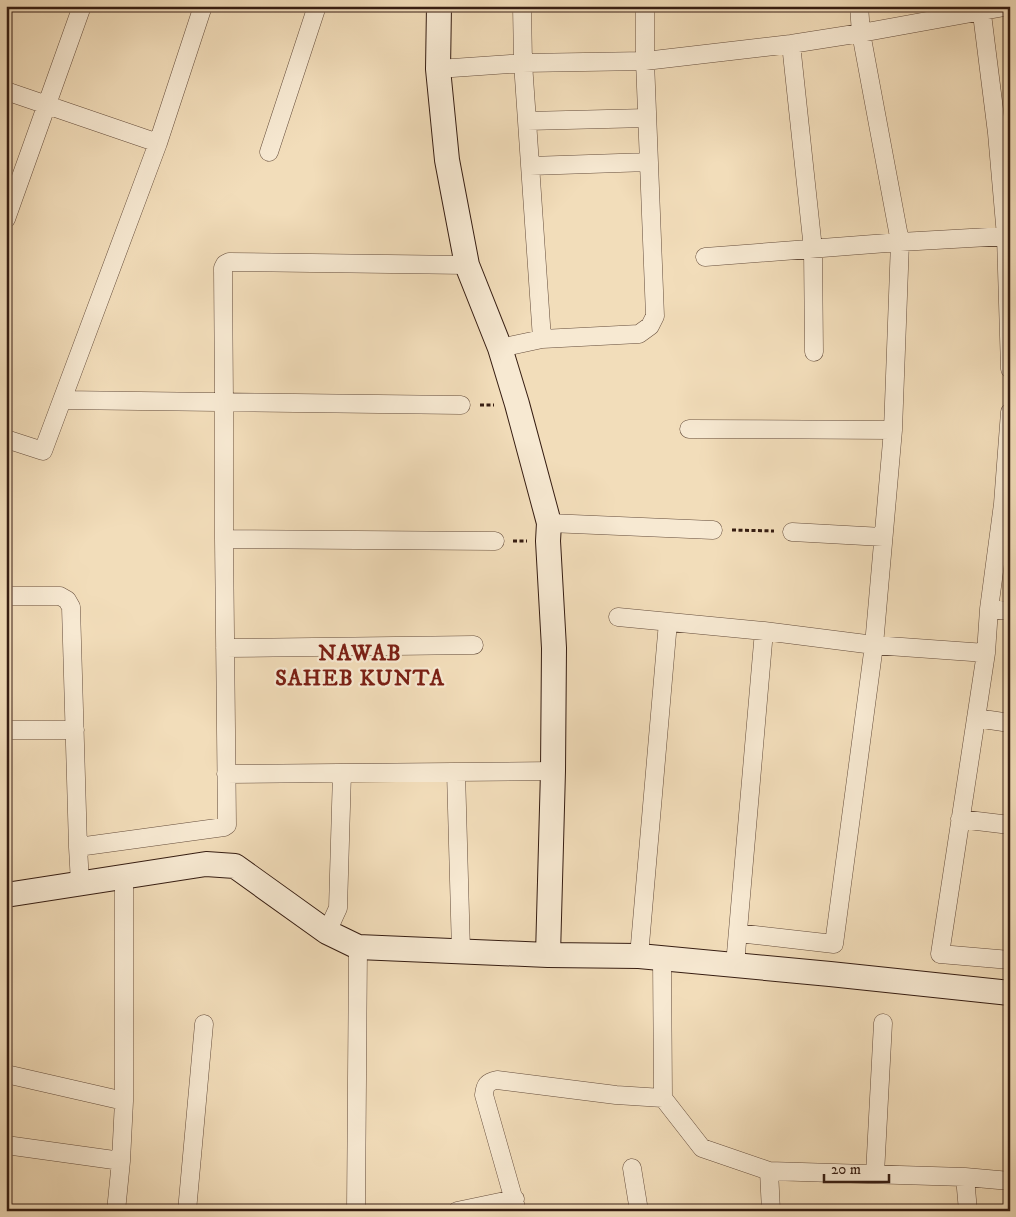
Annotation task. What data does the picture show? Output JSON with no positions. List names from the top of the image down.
{
  "districts": ["NAWAB SAHEB KUNTA"],
  "scale_bar": "20 m"
}
